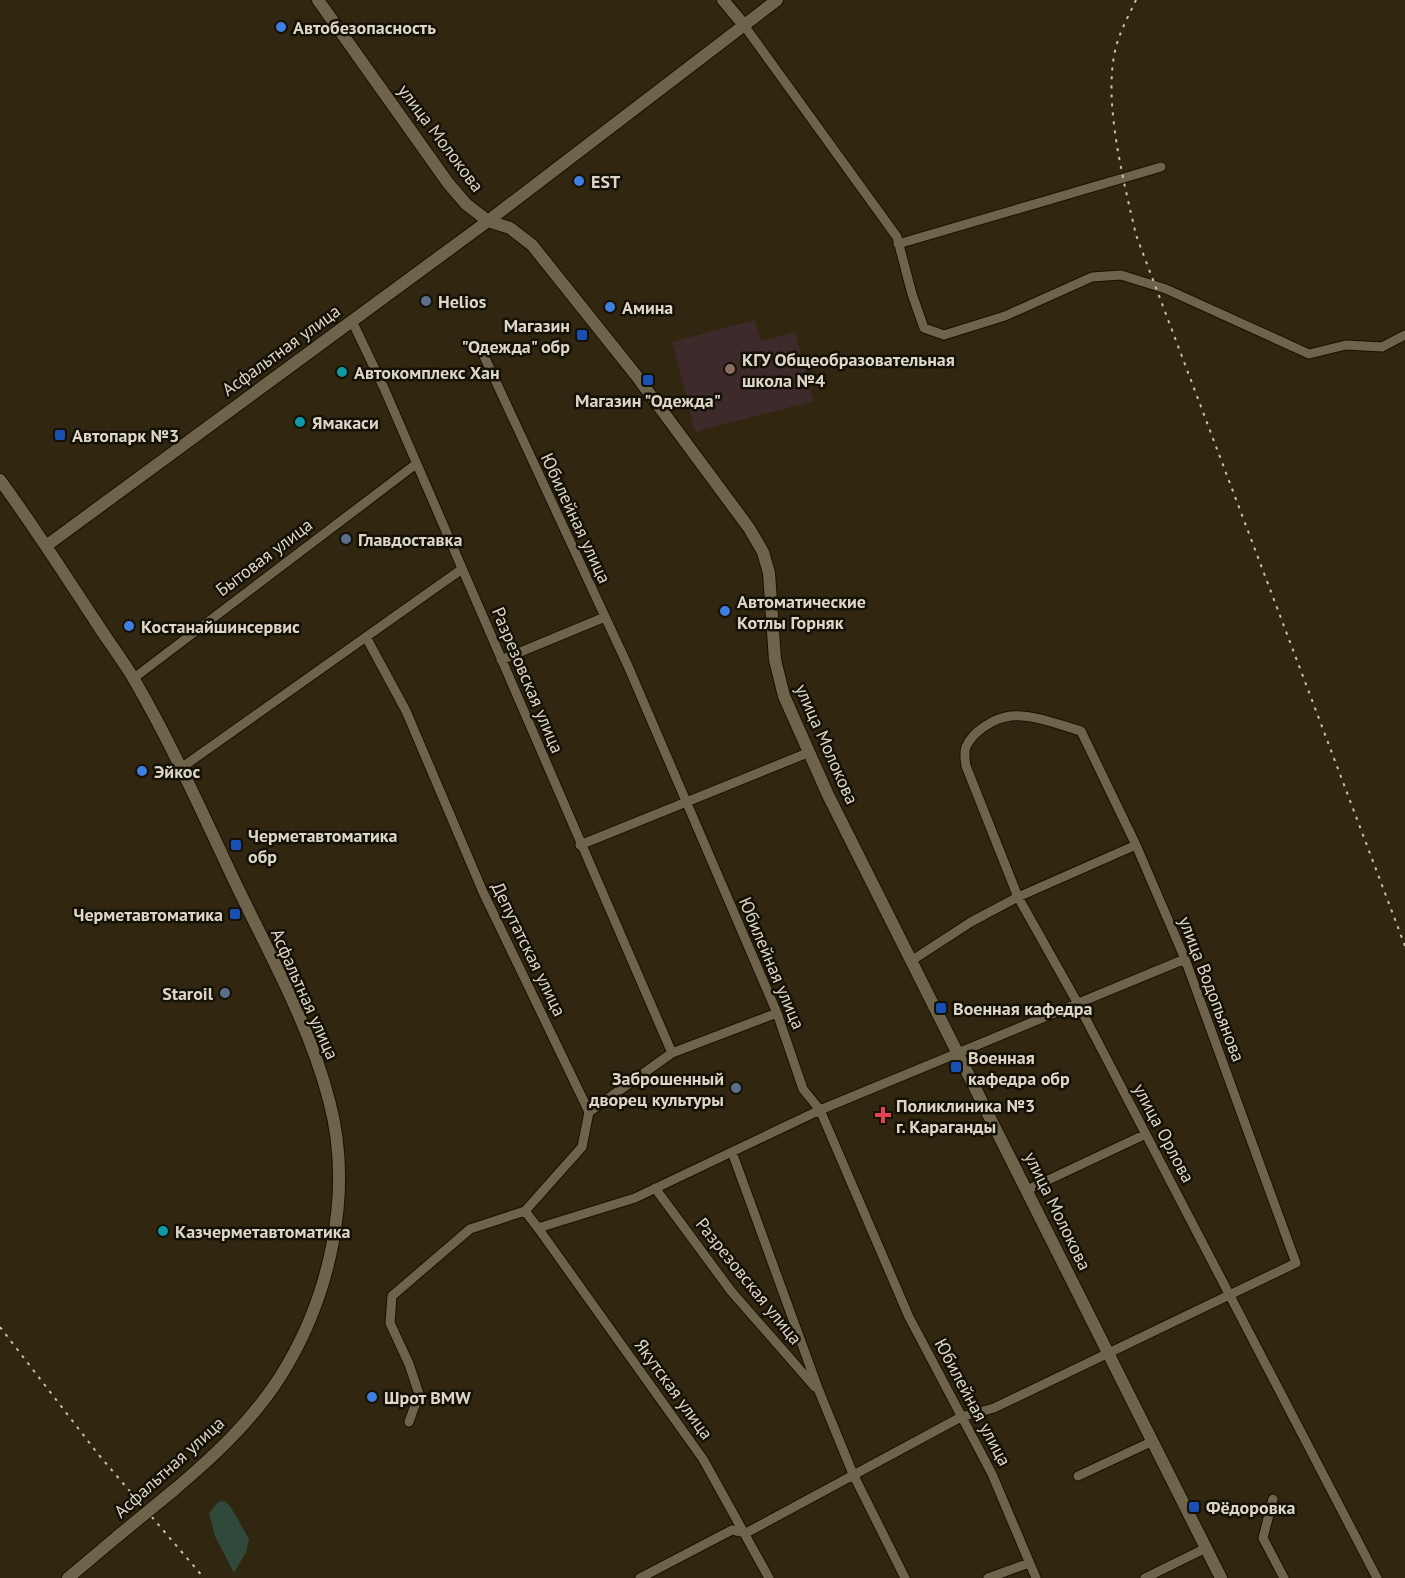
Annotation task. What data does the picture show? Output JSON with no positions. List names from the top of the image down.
{
  "streets": {
    "main road": ["улица Молокова", "Асфальтная улица"],
    "street": [
      "Юбилейная улица",
      "Бытовая улица",
      "Разрезовская улица",
      "Депутатская улица",
      "улица Водопьянова",
      "улица Орлова",
      "Якутская улица"
    ]
  },
  "crossings": [
    ["улица Молокова", "Асфальтная улица"],
    ["Асфальтная улица", "Бытовая улица"],
    ["Асфальтная улица", "Разрезовская улица"],
    ["Бытовая улица", "Разрезовская улица"],
    ["улица Водопьянова", "улица Орлова"]
  ],
  "places": {
    "other": [
      "Автобезопасность",
      "EST",
      "Helios",
      "Амина",
      "КГУ Общеобразовательная школа №4",
      "Автокомплекс Хан",
      "Ямакаси",
      "Главдоставка",
      "Автоматические Котлы Горняк",
      "Костанайшинсервис",
      "Эйкос",
      "Staroil",
      "Заброшенный дворец культуры",
      "Казчерметавтоматика",
      "Шрот BMW"
    ],
    "transit": [
      "Магазин \"Одежда\" обр",
      "Магазин \"Одежда\"",
      "Автопарк №3",
      "Черметавтоматика обр",
      "Черметавтоматика",
      "Военная кафедра",
      "Военная кафедра обр",
      "Фёдоровка"
    ],
    "health": ["Поликлиника №3 г. Караганды"]
  }
}
